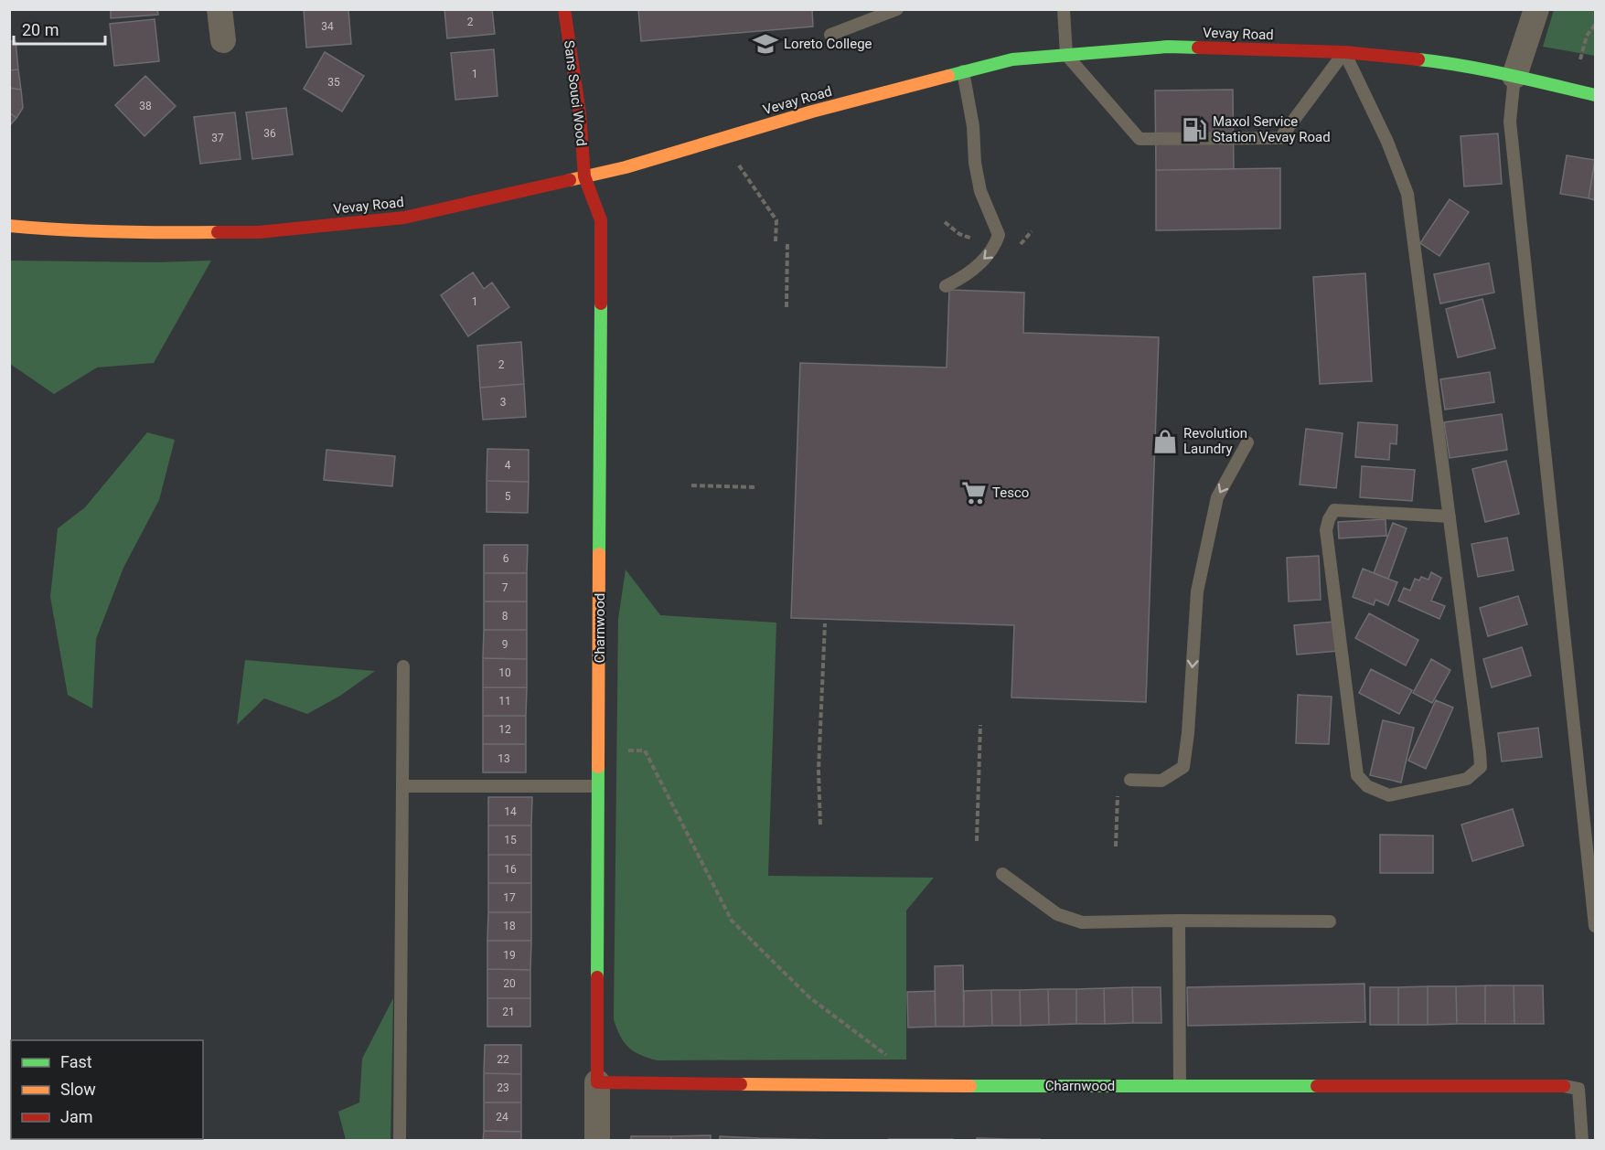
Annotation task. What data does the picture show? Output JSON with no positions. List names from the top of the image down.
{
  "streets": {
    "street": ["Vevay Road", "Sans Souci Wood", "Charnwood"]
  },
  "crossings": [
    ["Vevay Road", "Sans Souci Wood"],
    ["Vevay Road", "Charnwood"],
    ["Sans Souci Wood", "Charnwood"]
  ],
  "places": {
    "school or university": ["Loreto College"],
    "fuel station": ["Maxol Service Station Vevay Road"],
    "shop": ["Revolution Laundry"],
    "supermarket": ["Tesco"]
  },
  "house_numbers": [
    "2",
    "34",
    "1",
    "35",
    "38",
    "36",
    "37",
    "1",
    "2",
    "3",
    "4",
    "5",
    "6",
    "7",
    "8",
    "9",
    "10",
    "11",
    "12",
    "13",
    "14",
    "15",
    "16",
    "17",
    "18",
    "19",
    "20",
    "21",
    "22",
    "23",
    "24"
  ],
  "legend": ["Fast", "Slow", "Jam"],
  "scale_bar": "20 m"
}
